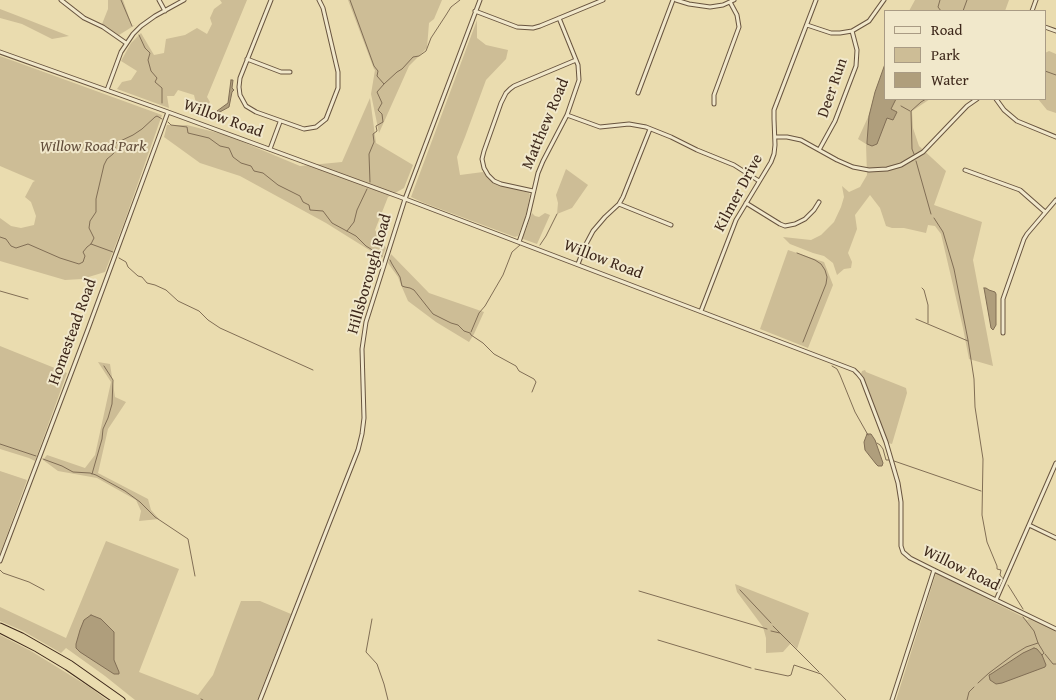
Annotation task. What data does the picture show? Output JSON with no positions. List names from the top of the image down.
{
  "streets": {
    "street": [
      "Deer Run",
      "Willow Road",
      "Matthew Road",
      "Kilmer Drive",
      "Hillsborough Road",
      "Homestead Road"
    ]
  },
  "crossings": [
    ["Willow Road", "Matthew Road"],
    ["Willow Road", "Kilmer Drive"],
    ["Willow Road", "Hillsborough Road"],
    ["Willow Road", "Homestead Road"]
  ],
  "parks": ["Willow Road Park"],
  "legend": ["Road", "Park", "Water"]
}
